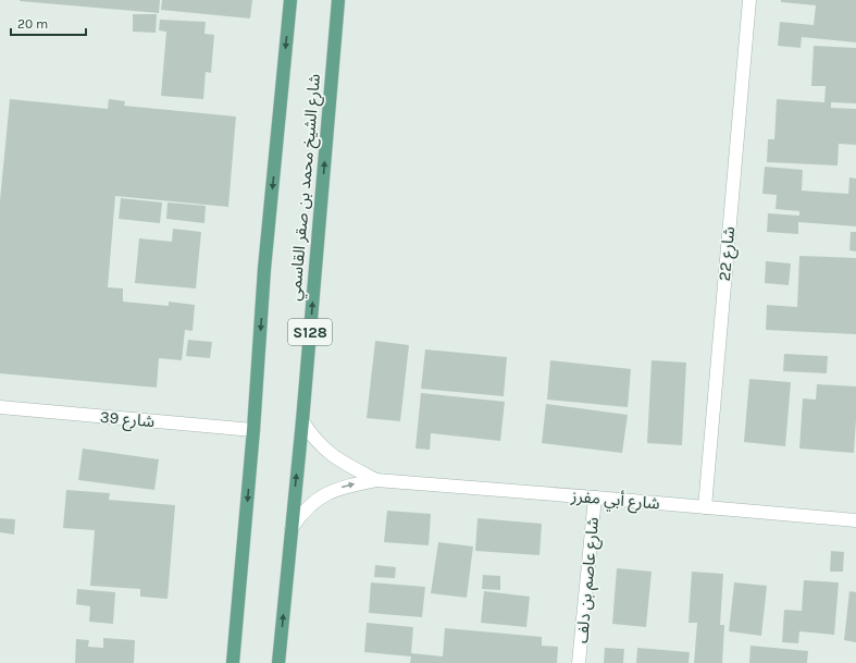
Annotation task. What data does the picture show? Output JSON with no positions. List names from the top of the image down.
{
  "streets": {
    "main road": ["شارع الشيخ محمد بن صقر القاسمي", "S128"],
    "street": [
      "شارع 22",
      "شارع 39",
      "شارع أبي مفرز",
      "شارع عاصم بن دلف"
    ]
  },
  "crossings": [
    ["شارع الشيخ محمد بن صقر القاسمي", "شارع 39"],
    ["شارع الشيخ محمد بن صقر القاسمي", "شارع أبي مفرز"],
    ["شارع 22", "شارع أبي مفرز"],
    ["شارع أبي مفرز", "شارع عاصم بن دلف"]
  ],
  "scale_bar": "20 m"
}
